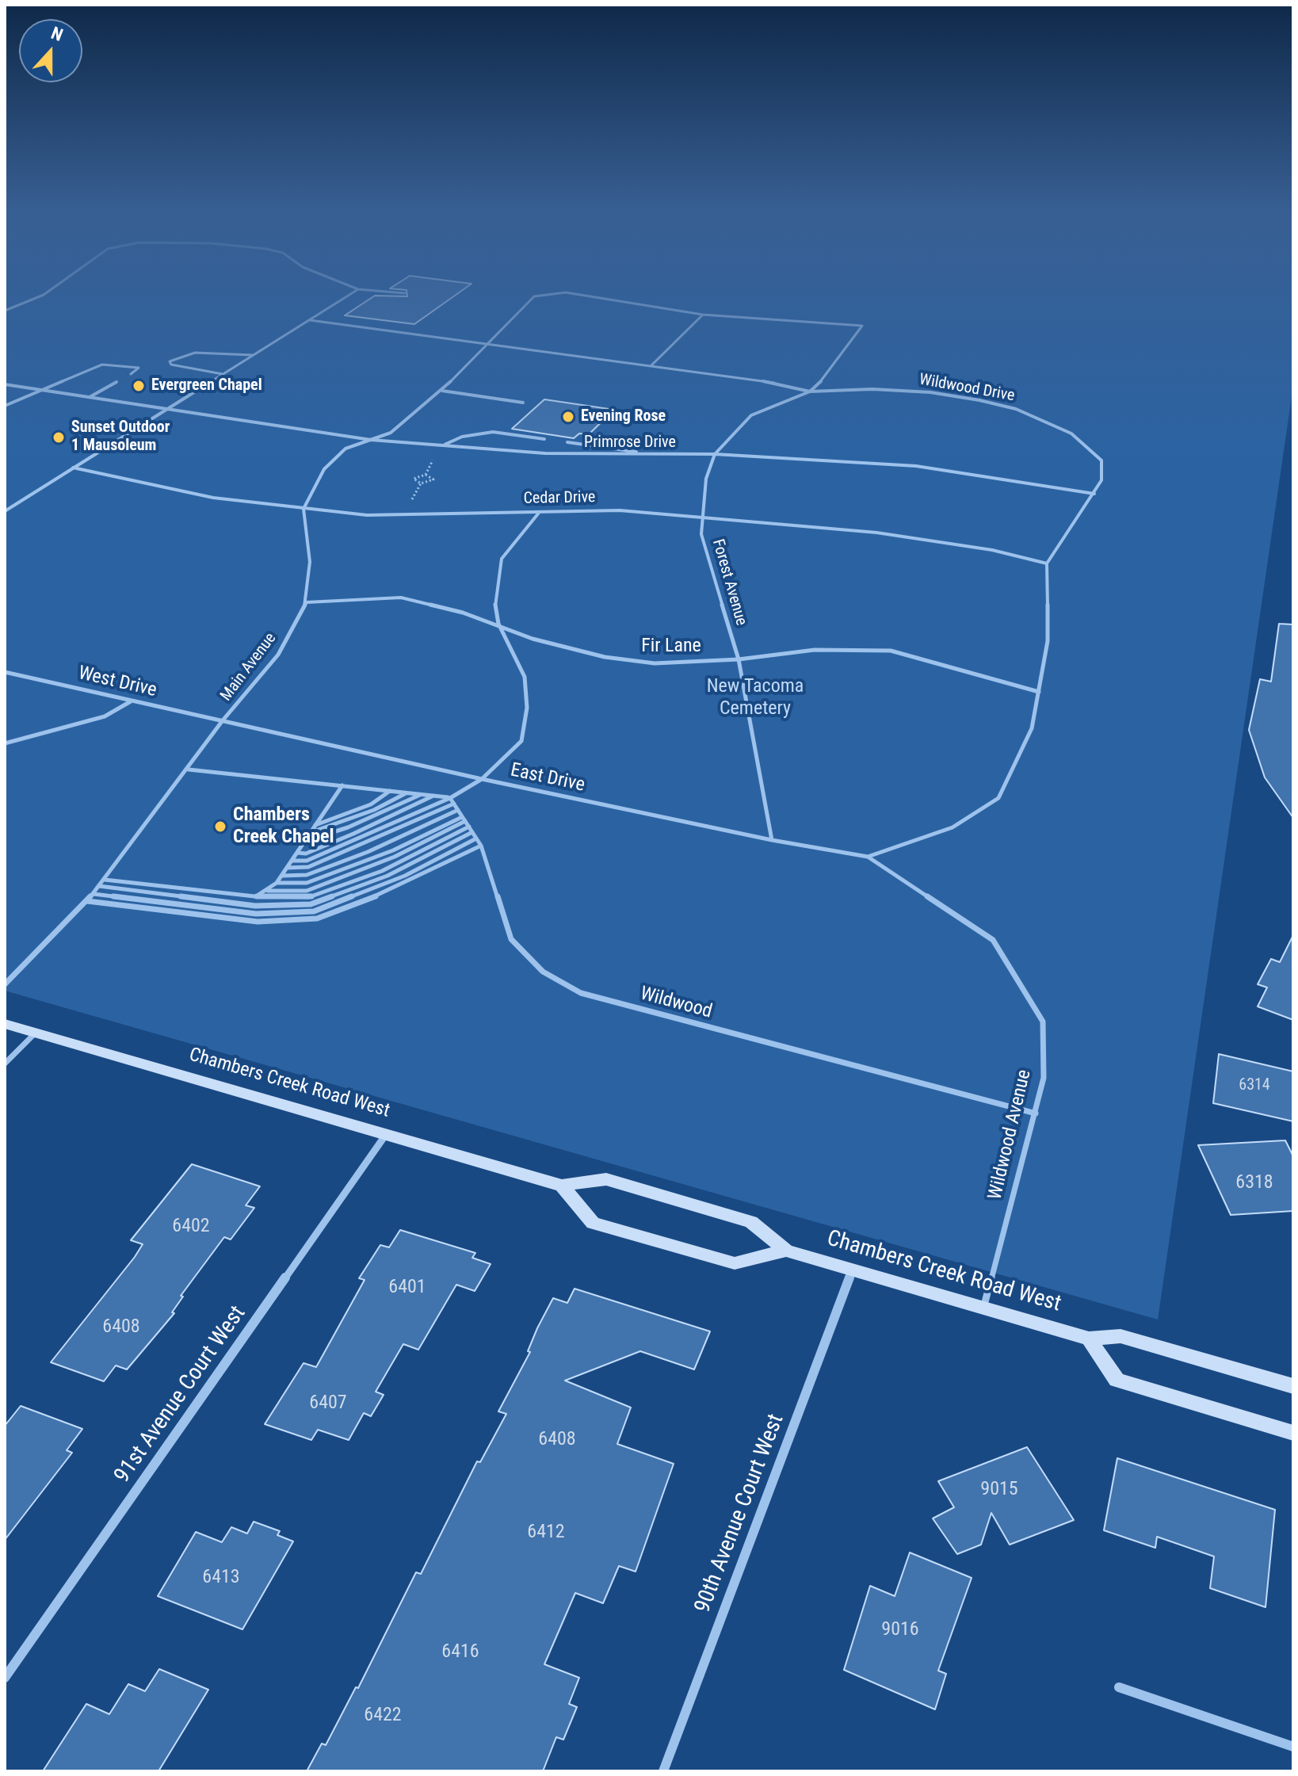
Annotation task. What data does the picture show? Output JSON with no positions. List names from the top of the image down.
{
  "streets": {
    "street": ["Chambers Creek Road West", "91st Avenue Court West", "90th Avenue Court West"],
    "lane": [
      "Wildwood Drive",
      "Primrose Drive",
      "Cedar Drive",
      "Forest Avenue",
      "Fir Lane",
      "Main Avenue",
      "West Drive",
      "East Drive",
      "Wildwood",
      "Wildwood Avenue"
    ]
  },
  "crossings": [
    ["Wildwood Drive", "Primrose Drive"],
    ["Wildwood Drive", "Cedar Drive"],
    ["Wildwood Drive", "Forest Avenue"],
    ["Primrose Drive", "Forest Avenue"],
    ["Cedar Drive", "Forest Avenue"],
    ["Cedar Drive", "Main Avenue"],
    ["Forest Avenue", "Fir Lane"],
    ["Forest Avenue", "East Drive"],
    ["Fir Lane", "Main Avenue"],
    ["Main Avenue", "West Drive"],
    ["Main Avenue", "East Drive"],
    ["West Drive", "East Drive"],
    ["East Drive", "Wildwood Avenue"],
    ["Wildwood", "Wildwood Avenue"],
    ["Chambers Creek Road West", "Wildwood Avenue"],
    ["Chambers Creek Road West", "91st Avenue Court West"],
    ["Chambers Creek Road West", "90th Avenue Court West"]
  ],
  "parks": ["New Tacoma Cemetery"],
  "places": [
    "Evergreen Chapel",
    "Evening Rose",
    "Sunset Outdoor 1 Mausoleum",
    "Chambers Creek Chapel"
  ],
  "house_numbers": [
    "6314",
    "6318",
    "6402",
    "6401",
    "6408",
    "6407",
    "6408",
    "9015",
    "6412",
    "6413",
    "9016",
    "6416",
    "6422"
  ],
  "north": "top"
}
